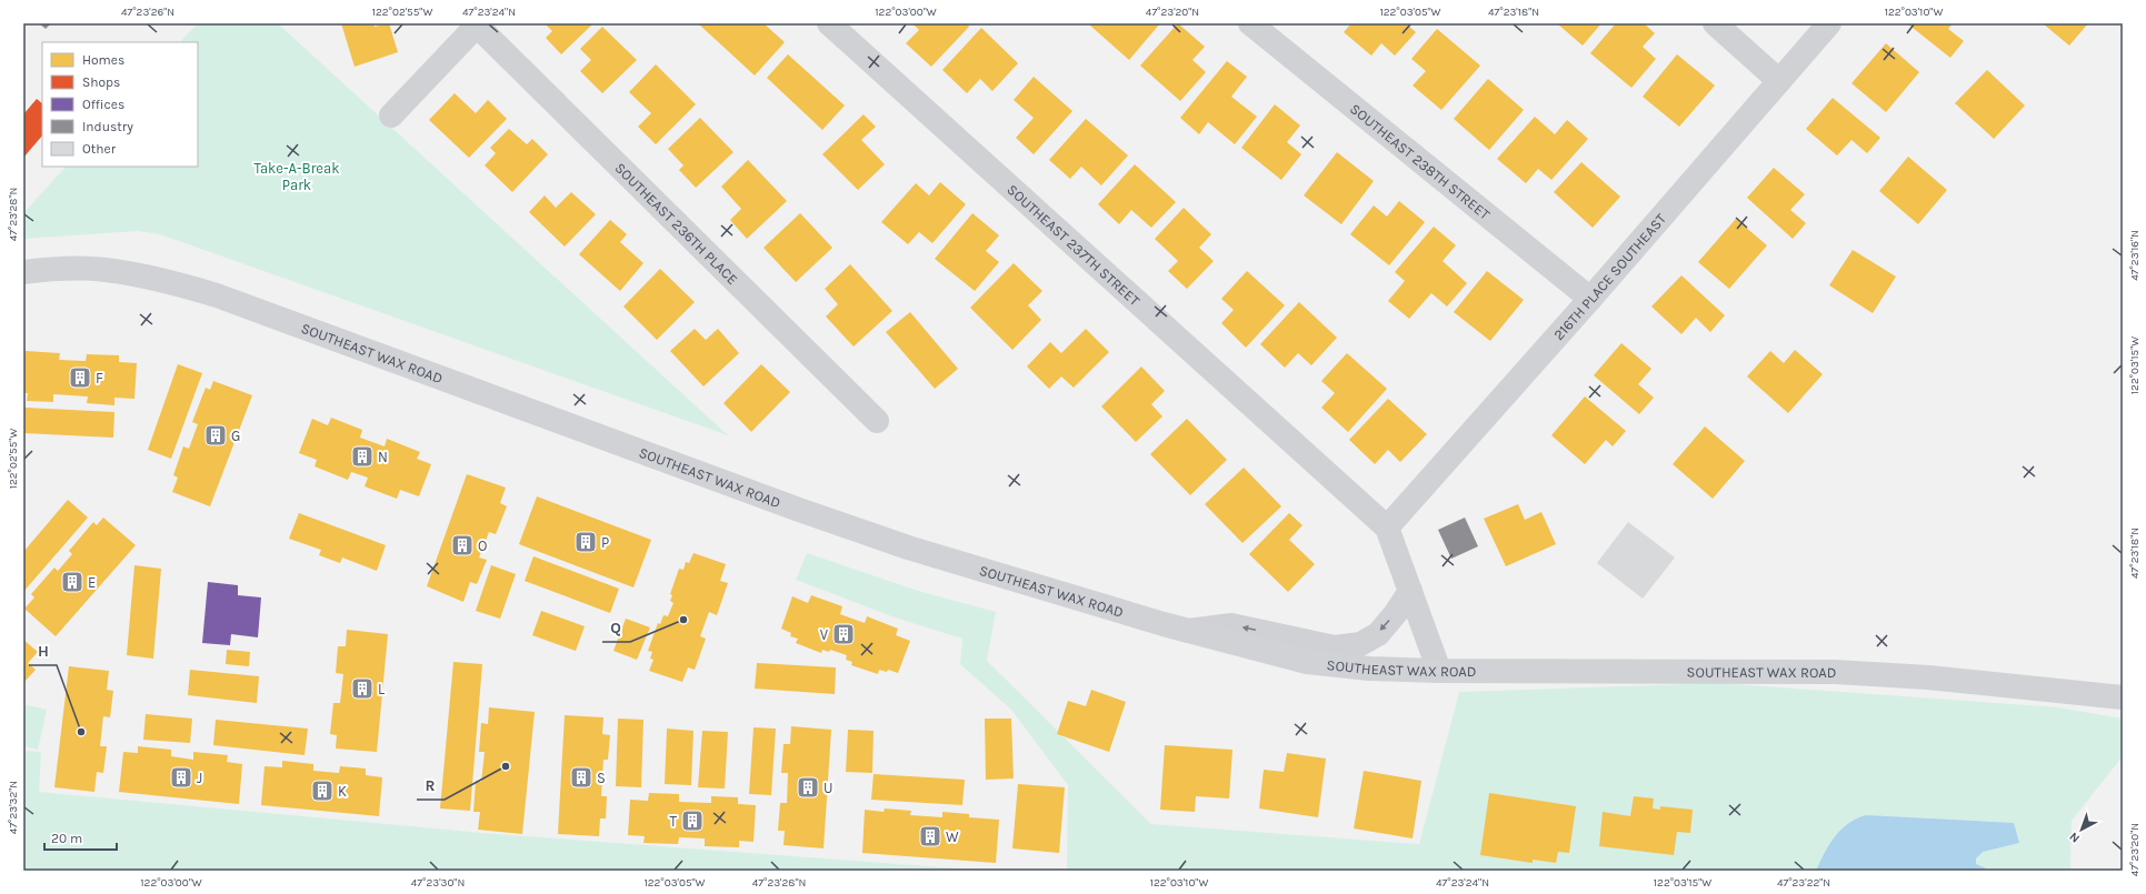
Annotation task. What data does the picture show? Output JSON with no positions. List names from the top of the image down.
{
  "streets": {
    "main road": ["SOUTHEAST WAX ROAD"],
    "street": [
      "SOUTHEAST 238TH STREET",
      "SOUTHEAST 236TH PLACE",
      "SOUTHEAST 237TH STREET",
      "216TH PLACE SOUTHEAST"
    ]
  },
  "crossings": [
    ["SOUTHEAST 238TH STREET", "216TH PLACE SOUTHEAST"],
    ["SOUTHEAST 237TH STREET", "216TH PLACE SOUTHEAST"],
    ["SOUTHEAST 237TH STREET", "SOUTHEAST WAX ROAD"]
  ],
  "parks": ["Take-A-Break Park"],
  "places": {
    "building": [
      "F",
      "G",
      "N",
      "P",
      "O",
      "E",
      "V",
      "L",
      "J",
      "S",
      "U",
      "K",
      "T",
      "W"
    ],
    "other": ["Q", "H", "R"]
  },
  "legend": [
    "Homes",
    "Shops",
    "Offices",
    "Industry",
    "Other"
  ],
  "scale_bar": "20 m",
  "north": "bottom left",
  "coordinates": [
    "47°23'26\"N",
    "122°02'55\"W",
    "47°23'24\"N",
    "122°03'00\"W",
    "47°23'20\"N",
    "122°03'05\"W",
    "47°23'18\"N",
    "122°03'10\"W",
    "47°23'28\"N",
    "47°23'16\"N",
    "122°03'15\"W",
    "47°23'32\"N",
    "47°23'30\"N",
    "47°23'22\"N"
  ]
}
